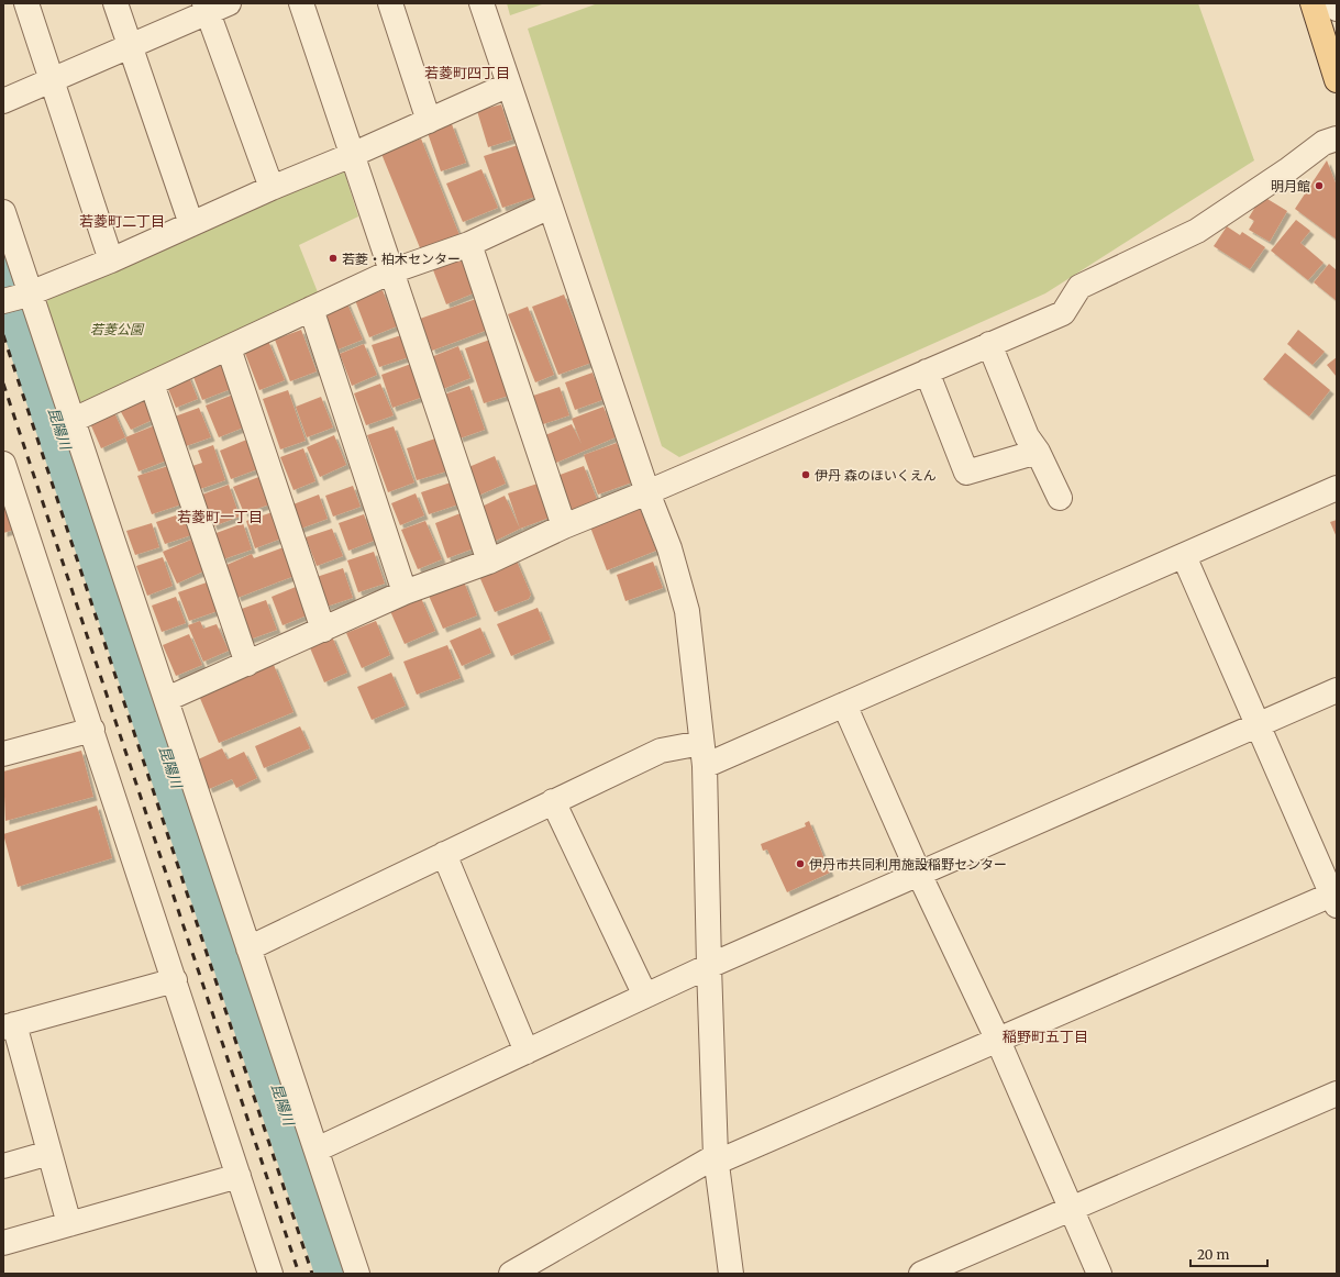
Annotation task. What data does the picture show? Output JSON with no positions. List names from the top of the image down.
{
  "districts": [
    "若菱町四丁目",
    "若菱町二丁目",
    "若菱町一丁目",
    "稲野町五丁目"
  ],
  "water": ["昆陽川"],
  "parks": ["若菱公園"],
  "places": [
    "明月館",
    "若菱・柏木センター",
    "伊丹 森のほいくえん",
    "伊丹市共同利用施設稲野センター"
  ],
  "scale_bar": "20 m"
}
